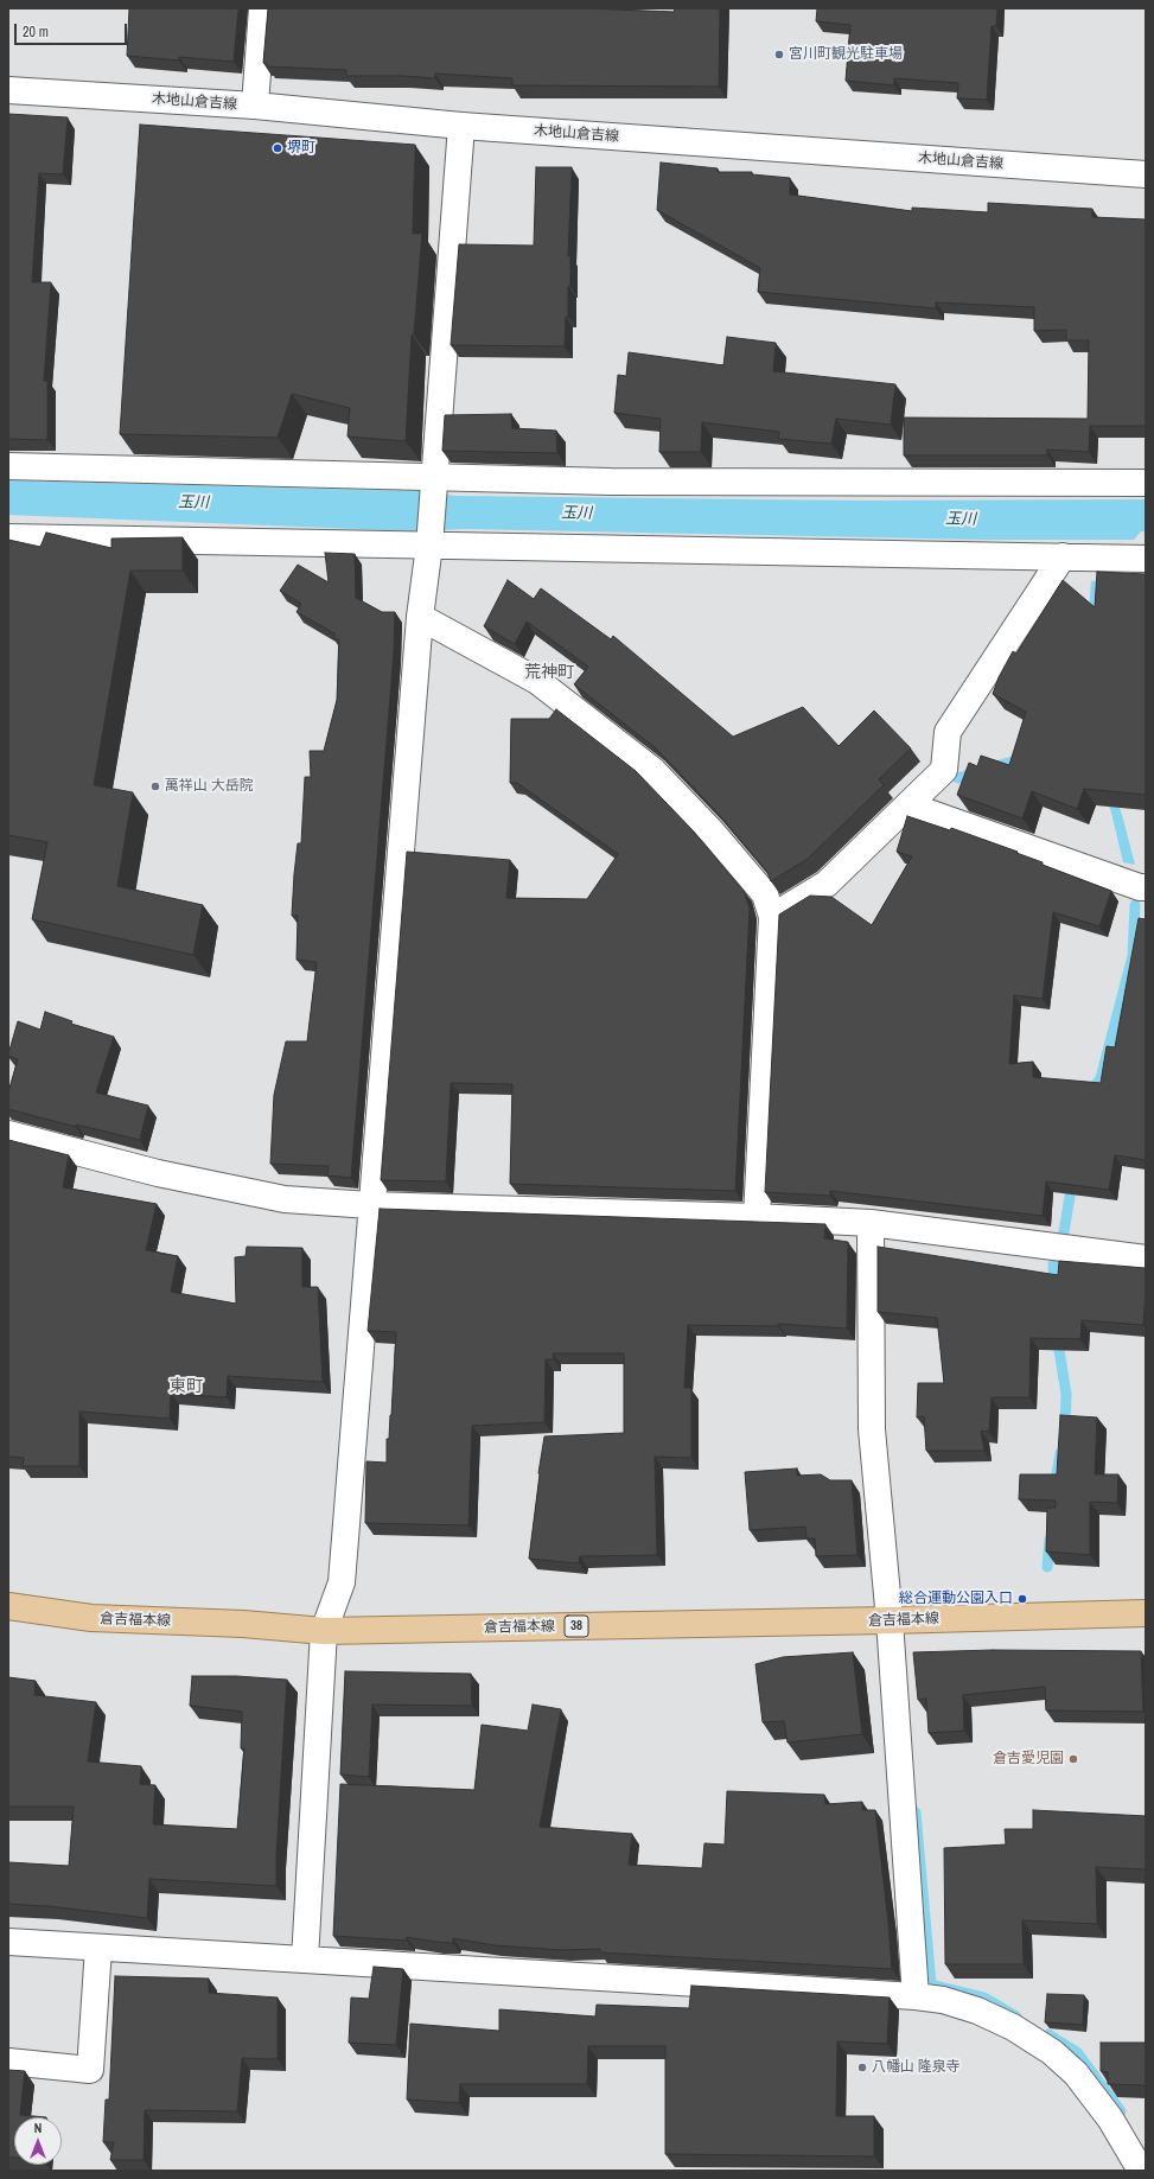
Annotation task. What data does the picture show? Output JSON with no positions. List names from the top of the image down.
{
  "streets": {
    "main road": ["倉吉福本線", "38"],
    "street": ["木地山倉吉線"]
  },
  "districts": ["荒神町", "東町"],
  "water": ["玉川"],
  "places": [
    "宮川町観光駐車場",
    "堺町",
    "萬祥山 大岳院",
    "総合運動公園入口",
    "倉吉愛児園",
    "八幡山 隆泉寺"
  ],
  "scale_bar": "20 m",
  "north": "top"
}
